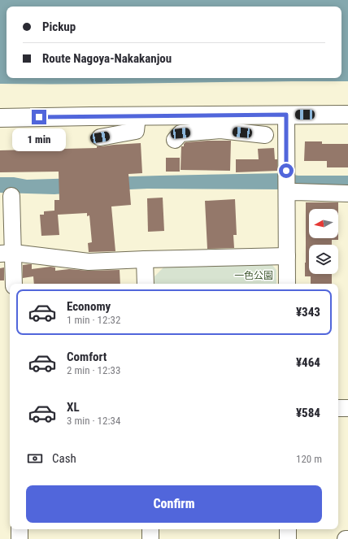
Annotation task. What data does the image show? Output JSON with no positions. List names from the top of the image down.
{
  "parks": ["一色公園"],
  "north": "left",
  "page": {
    "banner": ["Pickup", "Route Nagoya-Nakakanjou"],
    "bubble": "1 min",
    "list": [
      {
        "name": "Economy",
        "note": "1 min · 12:32",
        "value": "¥343"
      },
      {
        "name": "Comfort",
        "note": "2 min · 12:33",
        "value": "¥464"
      },
      {
        "name": "XL",
        "note": "3 min · 12:34",
        "value": "¥584"
      }
    ],
    "pay": ["Cash", "120 m"],
    "buttons": "Confirm"
  }
}
